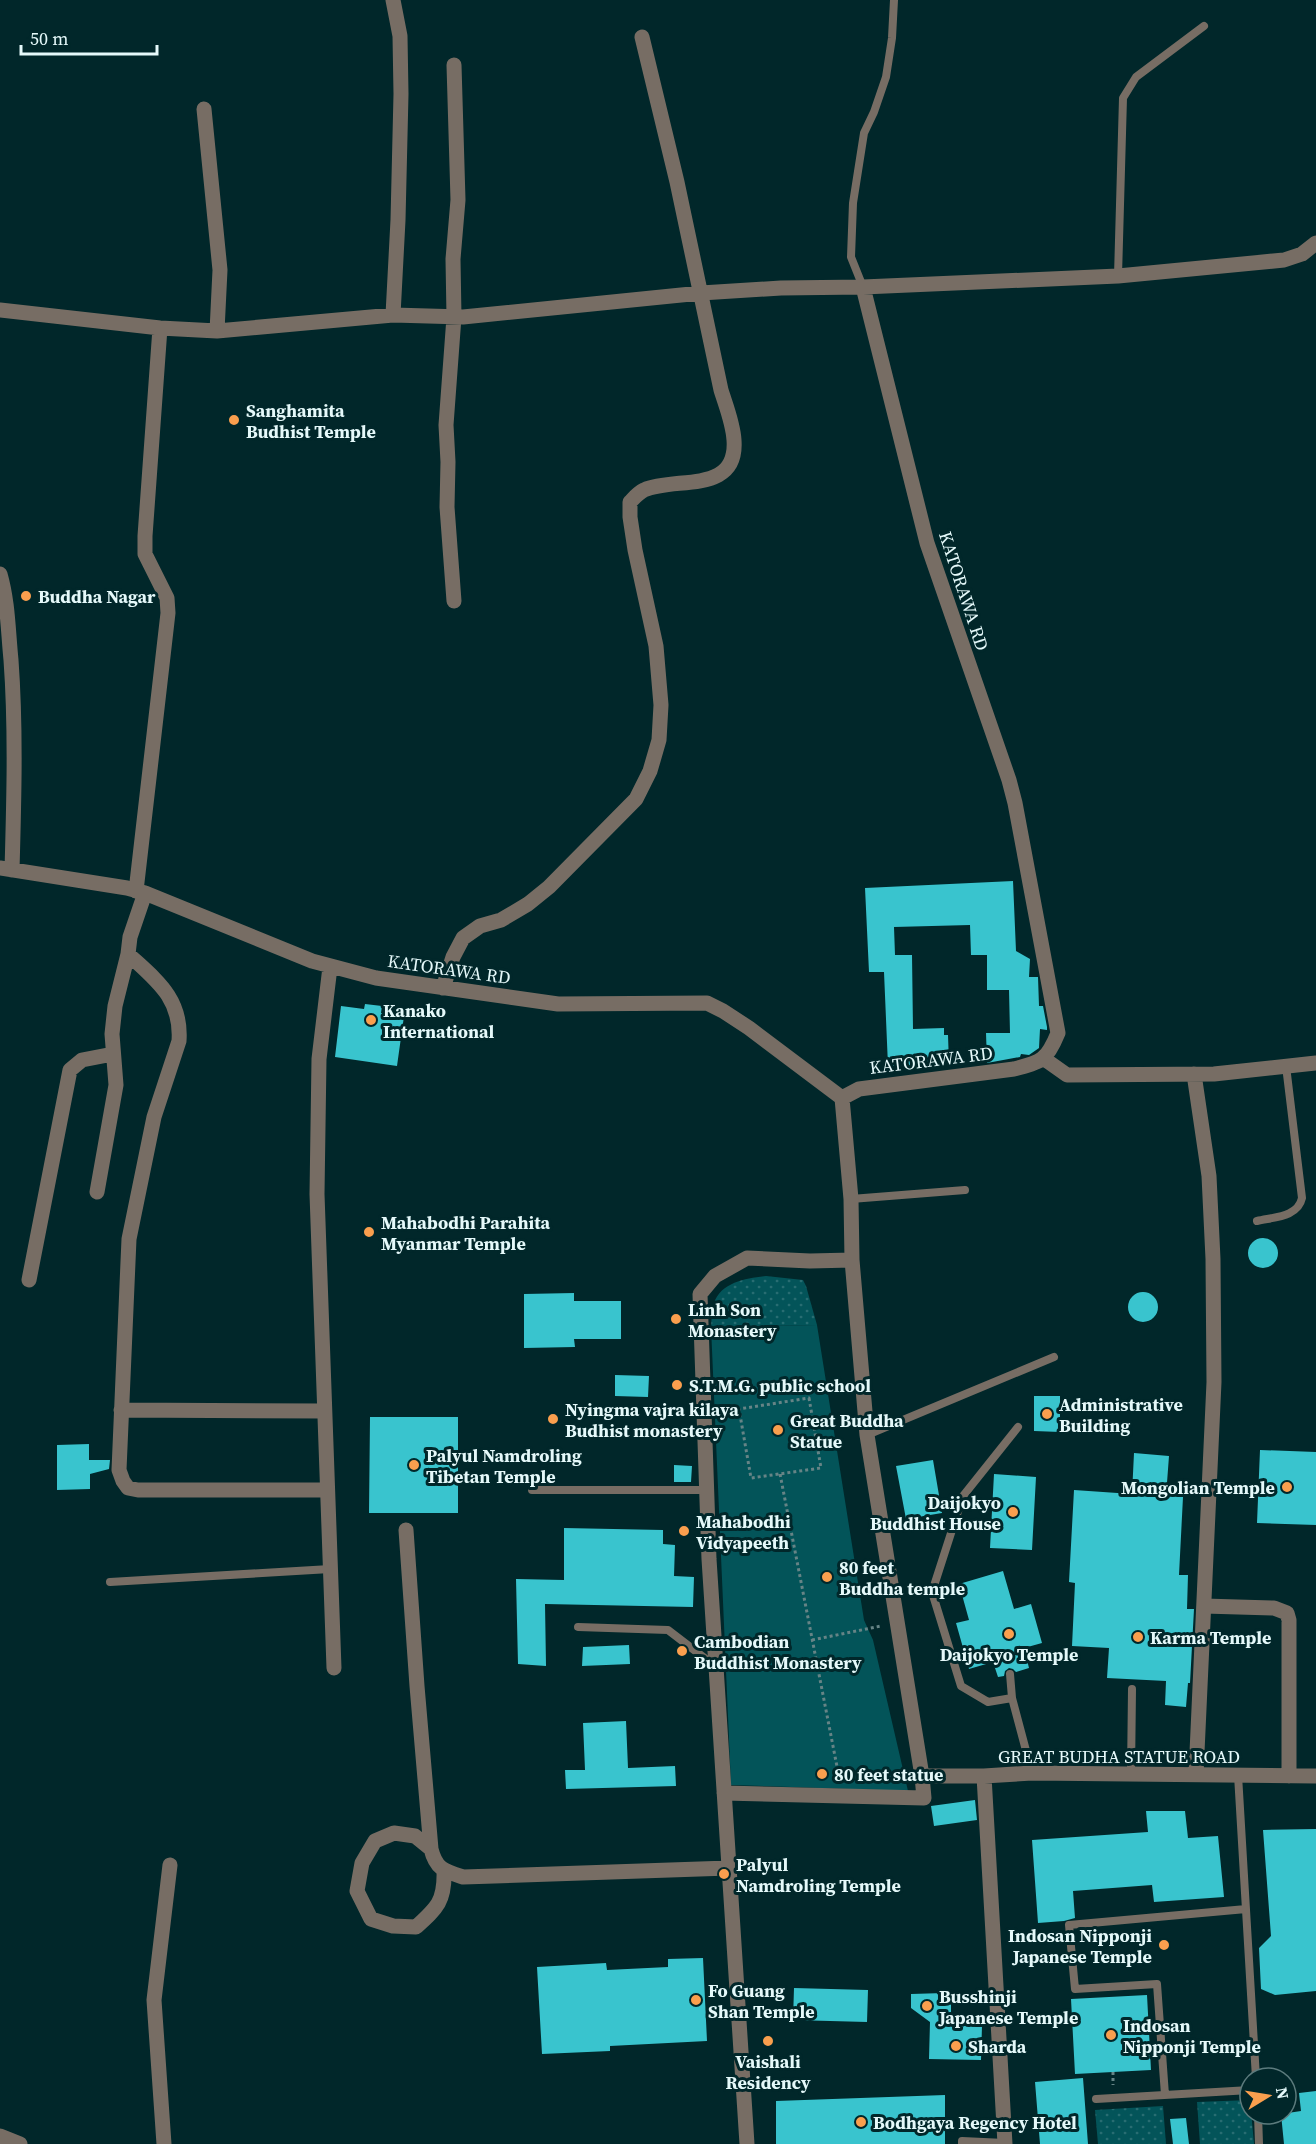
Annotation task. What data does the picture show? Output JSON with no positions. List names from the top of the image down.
{
  "streets": {
    "street": ["KATORAWA RD", "GREAT BUDHA STATUE ROAD"]
  },
  "places": [
    "Sanghamita Budhist Temple",
    "Buddha Nagar",
    "Kanako International",
    "Mahabodhi Parahita Myanmar Temple",
    "Linh Son Monastery",
    "S.T.M.G. public school",
    "Administrative Building",
    "Nyingma vajra kilaya Budhist monastery",
    "Great Buddha Statue",
    "Palyul Namdroling Tibetan Temple",
    "Mongolian Temple",
    "Daijokyo Buddhist House",
    "Mahabodhi Vidyapeeth",
    "80 feet Buddha temple",
    "Daijokyo Temple",
    "Karma Temple",
    "Cambodian Buddhist Monastery",
    "80 feet statue",
    "Palyul Namdroling Temple",
    "Indosan Nipponji Japanese Temple",
    "Fo Guang Shan Temple",
    "Busshinji Japanese Temple",
    "Indosan Nipponji Temple",
    "Vaishali Residency",
    "Sharda",
    "Bodhgaya Regency Hotel"
  ],
  "scale_bar": "50 m",
  "north": "right"
}
